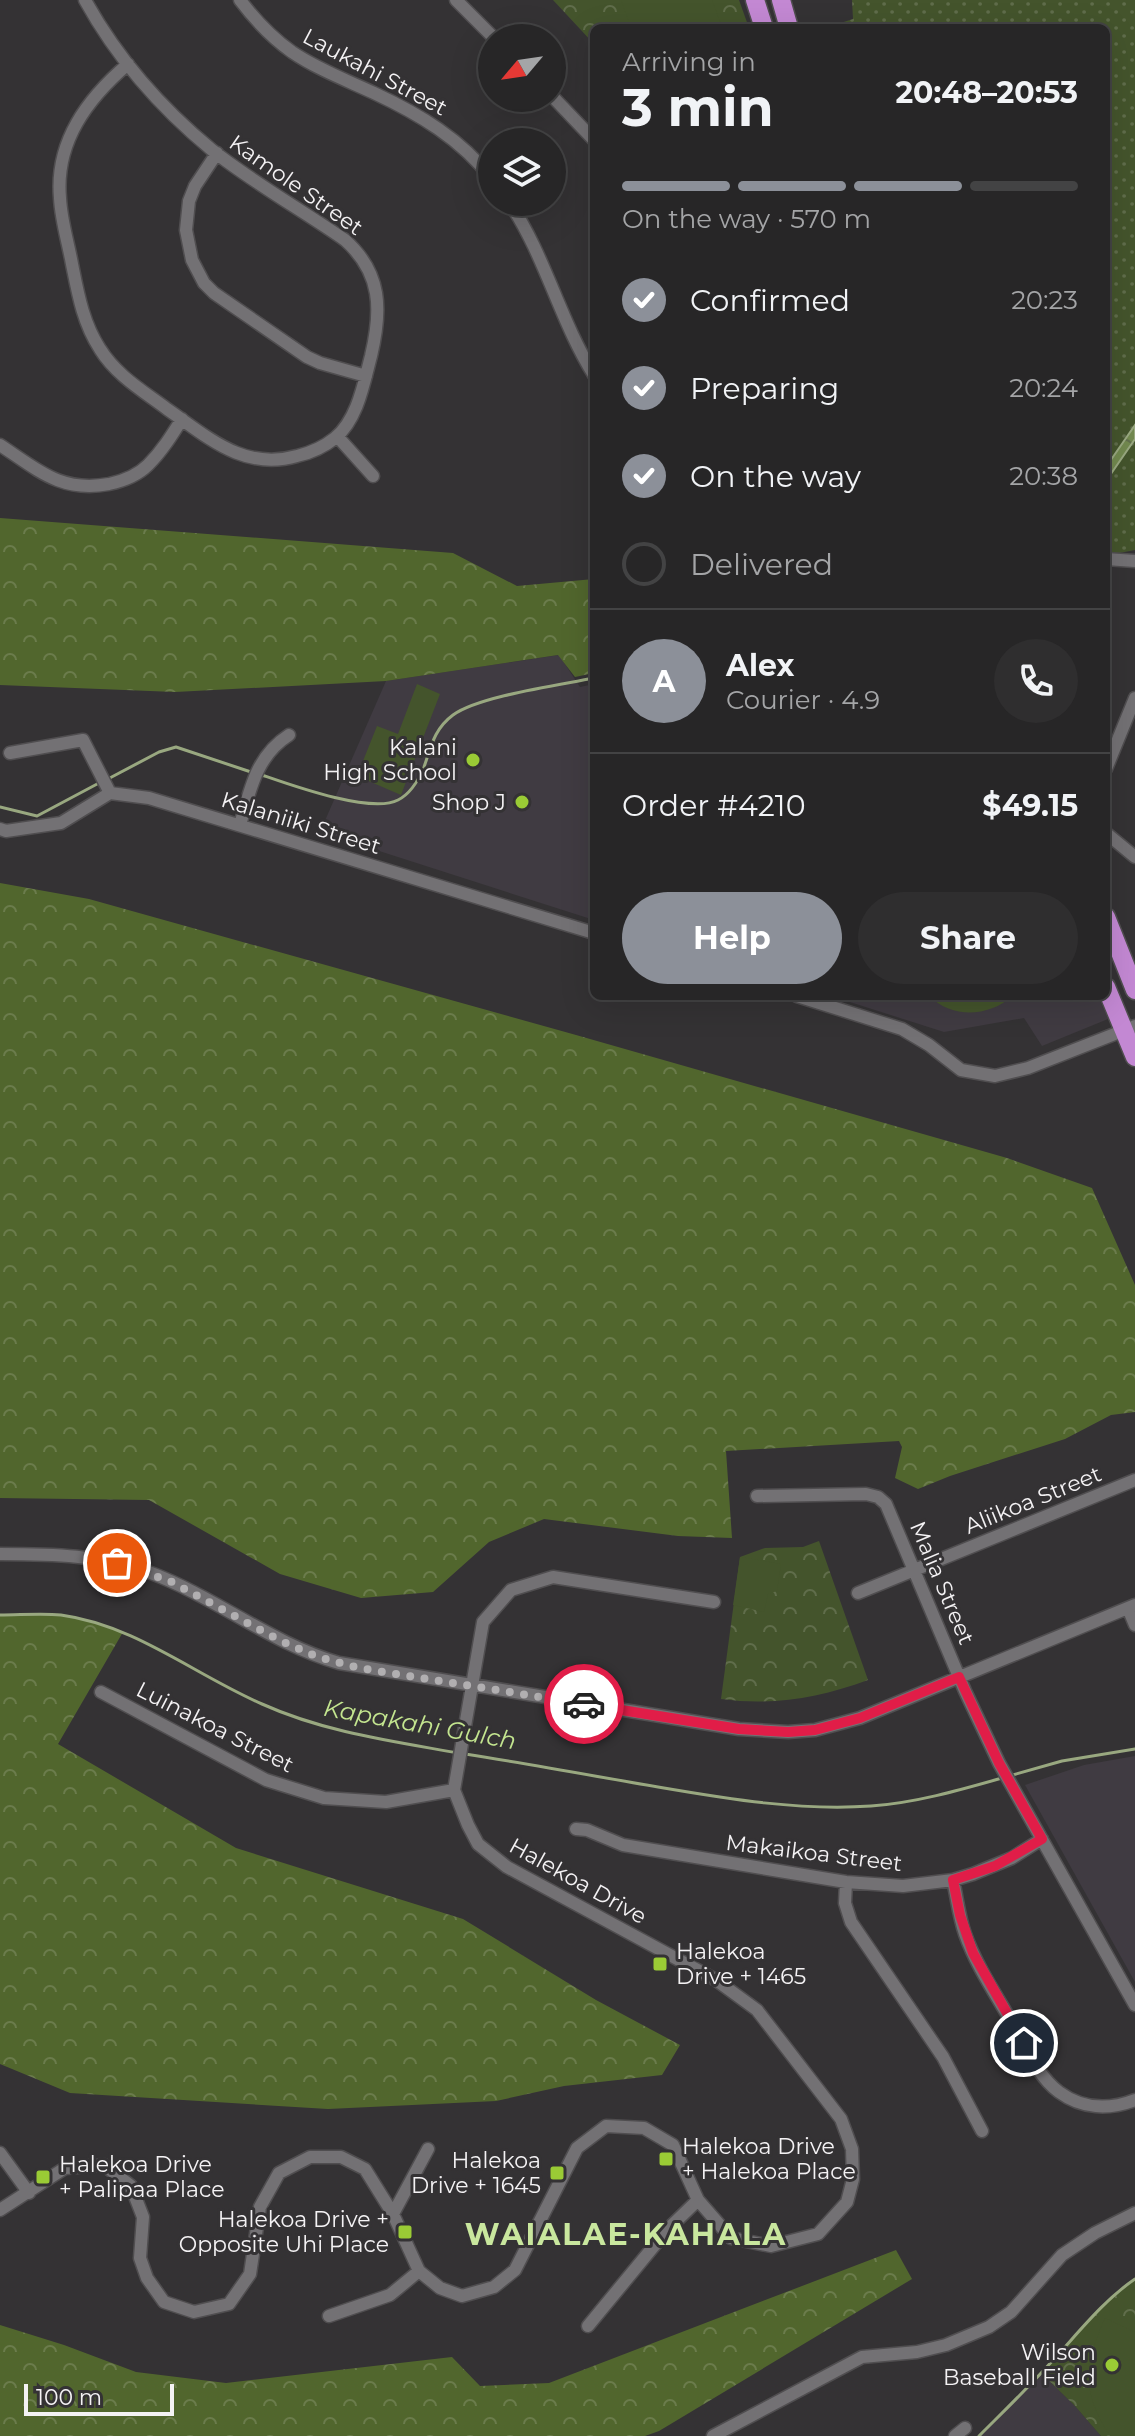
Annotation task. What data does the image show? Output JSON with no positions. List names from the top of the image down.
{
  "streets": {
    "street": [
      "Laukahi Street",
      "Kamole Street",
      "Kalaniiki Street",
      "Aliikoa Street",
      "Malia Street",
      "Luinakoa Street",
      "Makaikoa Street",
      "Halekoa Drive"
    ]
  },
  "crossings": [
    ["Aliikoa Street", "Malia Street"],
    ["Malia Street", "Makaikoa Street"],
    ["Luinakoa Street", "Halekoa Drive"]
  ],
  "districts": ["WAIALAE-KAHALA"],
  "water": ["Kapakahi Gulch"],
  "places": {
    "other": ["Kalani High School", "Shop J", "Wilson Baseball Field"],
    "transit": [
      "Halekoa Drive + 1465",
      "Halekoa Drive + Halekoa Place",
      "Halekoa Drive + 1645",
      "Halekoa Drive + Palipaa Place",
      "Halekoa Drive + Opposite Uhi Place"
    ]
  },
  "scale_bar": "100 m",
  "north": "bottom left",
  "page": {
    "heading": ["3 min", "Arriving in", "20:48–20:53"],
    "panel": [
      "Alex",
      "Courier · 4.9",
      "Order #4210",
      "$49.15"
    ],
    "bar": "On the way · 570 m",
    "list": [
      ["Confirmed", "20:23"],
      ["Preparing", "20:24"],
      ["On the way", "20:38"],
      "Delivered"
    ],
    "round": "A",
    "buttons": ["Help", "Share"],
    "scale": "100 m"
  }
}
